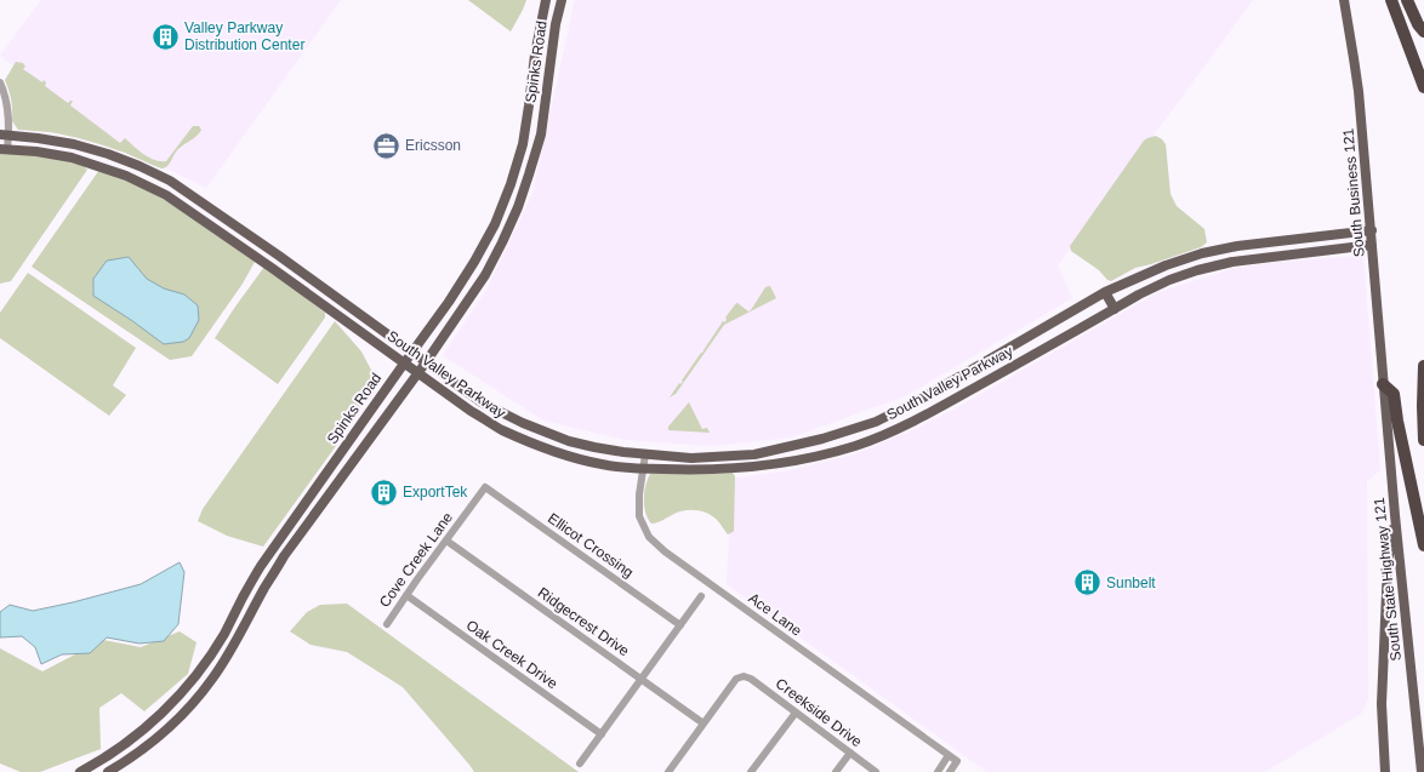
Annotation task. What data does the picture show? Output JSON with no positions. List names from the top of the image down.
{
  "streets": {
    "main road": [
      "Spinks Road",
      "South Business 121",
      "South Valley Parkway",
      "South State Highway 121"
    ],
    "street": [
      "Ellicot Crossing",
      "Cove Creek Lane",
      "Ace Lane",
      "Ridgecrest Drive",
      "Oak Creek Drive",
      "Creekside Drive"
    ]
  },
  "crossings": [
    ["Spinks Road", "South Valley Parkway"],
    ["South Business 121", "South Valley Parkway"],
    ["South Business 121", "South State Highway 121"],
    ["South Valley Parkway", "Ace Lane"],
    ["Ellicot Crossing", "Cove Creek Lane"],
    ["Cove Creek Lane", "Ridgecrest Drive"],
    ["Cove Creek Lane", "Oak Creek Drive"],
    ["Ridgecrest Drive", "Creekside Drive"]
  ],
  "places": {
    "building": ["Valley Parkway Distribution Center", "ExportTek", "Sunbelt"],
    "office": ["Ericsson"]
  }
}
